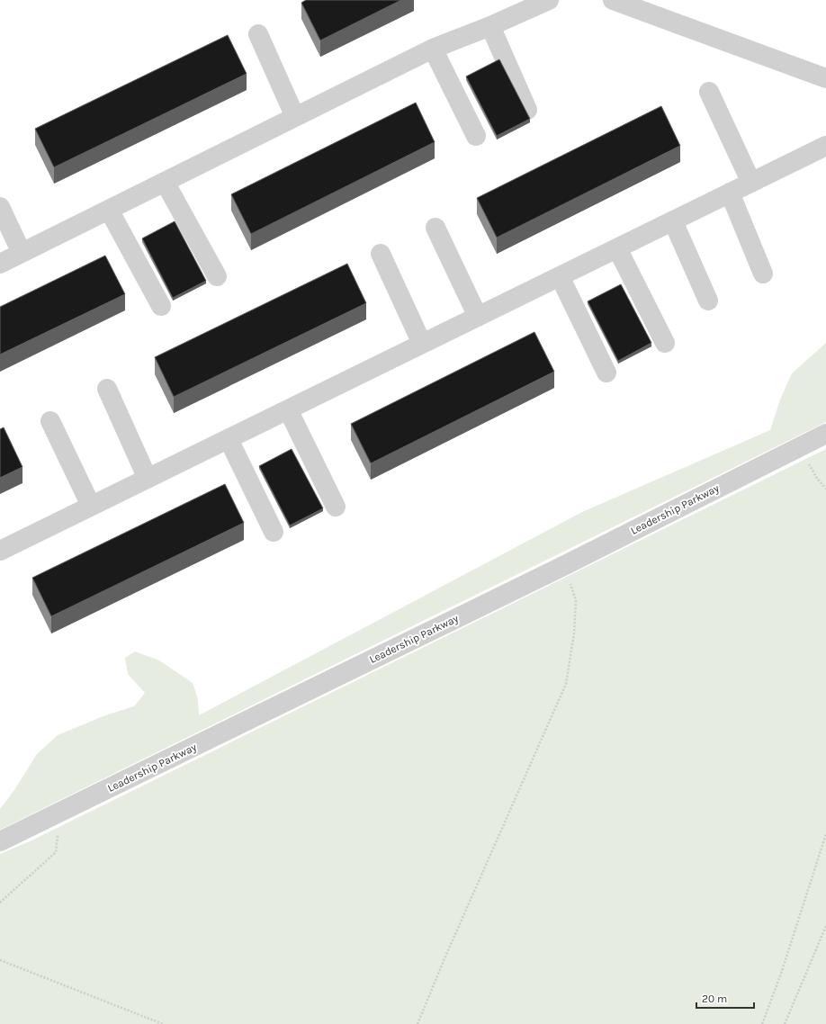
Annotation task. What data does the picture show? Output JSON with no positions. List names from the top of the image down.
{
  "streets": {
    "street": ["Leadership Parkway"]
  },
  "scale_bar": "20 m"
}
